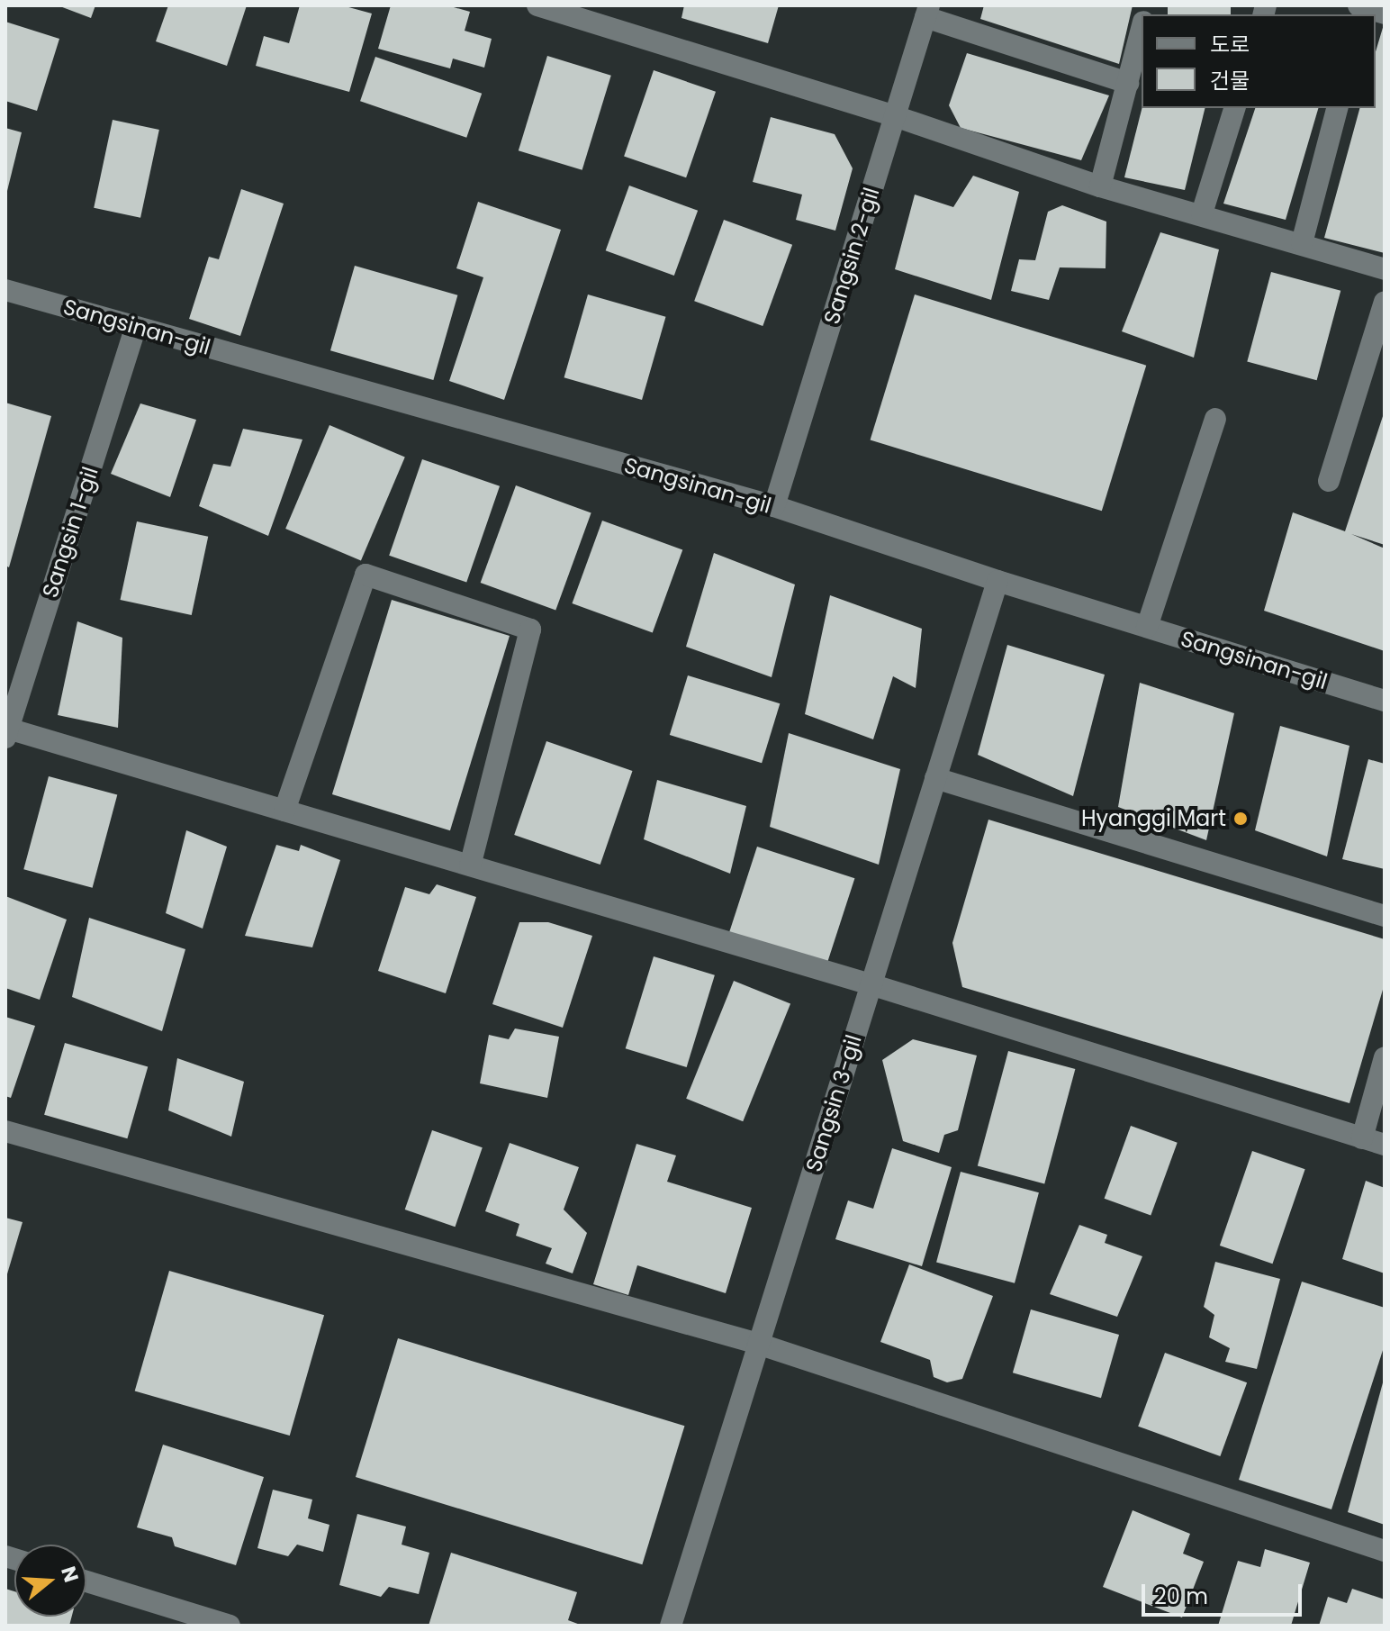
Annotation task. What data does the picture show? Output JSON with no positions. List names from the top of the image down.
{
  "streets": {
    "street": [
      "Sangsin 2-gil",
      "Sangsinan-gil",
      "Sangsin 1-gil",
      "Sangsin 3-gil"
    ]
  },
  "crossings": [
    ["Sangsin 2-gil", "Sangsinan-gil"],
    ["Sangsinan-gil", "Sangsin 1-gil"],
    ["Sangsinan-gil", "Sangsin 3-gil"]
  ],
  "places": ["Hyanggi Mart"],
  "legend": ["도로", "건물"],
  "scale_bar": "20 m",
  "north": "right"
}
